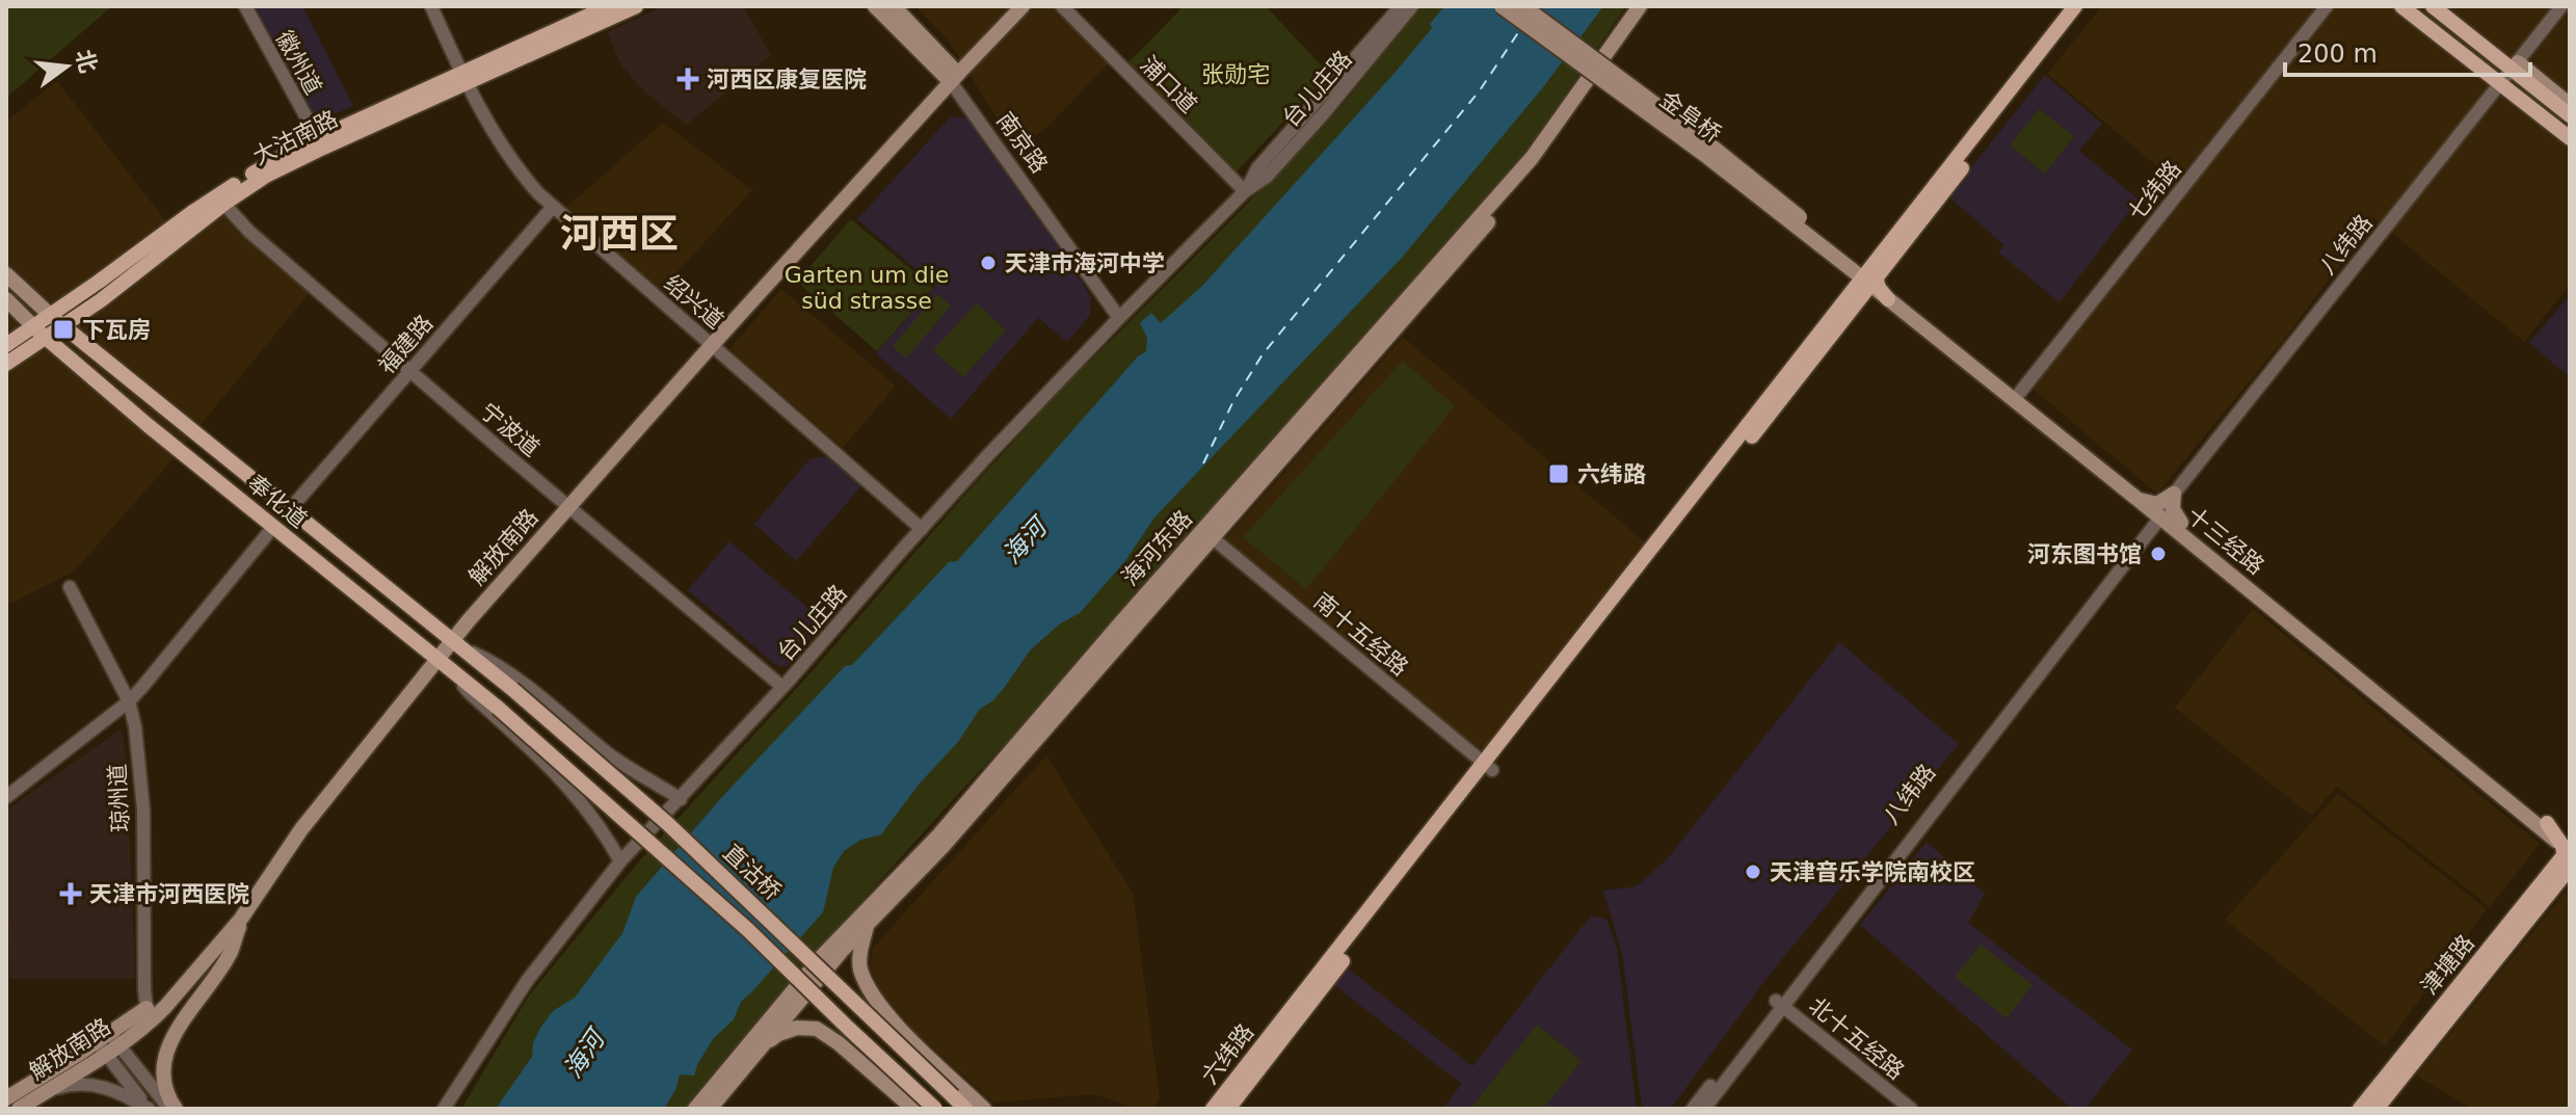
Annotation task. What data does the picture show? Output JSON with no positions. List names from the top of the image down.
{
  "streets": {
    "main road": [
      "金阜桥",
      "大沽南路",
      "南京路",
      "奉化道",
      "十三经路",
      "解放南路",
      "海河东路",
      "直沽桥",
      "津塘路",
      "六纬路"
    ],
    "street": [
      "徽州道",
      "浦口道",
      "台儿庄路",
      "七纬路",
      "八纬路",
      "绍兴道",
      "福建路",
      "宁波道",
      "南十五经路",
      "琼州道",
      "北十五经路"
    ]
  },
  "crossings": [
    ["徽州道", "大沽南路"],
    ["浦口道", "台儿庄路"],
    ["台儿庄路", "南京路"],
    ["台儿庄路", "绍兴道"],
    ["台儿庄路", "宁波道"],
    ["金阜桥", "十三经路"],
    ["金阜桥", "六纬路"],
    ["大沽南路", "绍兴道"],
    ["大沽南路", "宁波道"],
    ["大沽南路", "奉化道"],
    ["南京路", "解放南路"],
    ["七纬路", "十三经路"],
    ["八纬路", "十三经路"],
    ["八纬路", "北十五经路"],
    ["绍兴道", "福建路"],
    ["绍兴道", "解放南路"],
    ["福建路", "宁波道"],
    ["福建路", "奉化道"],
    ["宁波道", "解放南路"],
    ["奉化道", "解放南路"],
    ["奉化道", "直沽桥"],
    ["十三经路", "六纬路"],
    ["解放南路", "琼州道"],
    ["海河东路", "南十五经路"],
    ["南十五经路", "六纬路"]
  ],
  "districts": ["河西区"],
  "water": ["海河"],
  "parks": ["张勋宅", "Garten um die süd strasse"],
  "places": {
    "health": ["河西区康复医院", "天津市河西医院"],
    "other": ["天津市海河中学", "河东图书馆", "天津音乐学院南校区"],
    "transit": ["下瓦房", "六纬路"]
  },
  "scale_bar": "200 m",
  "north": "right"
}
